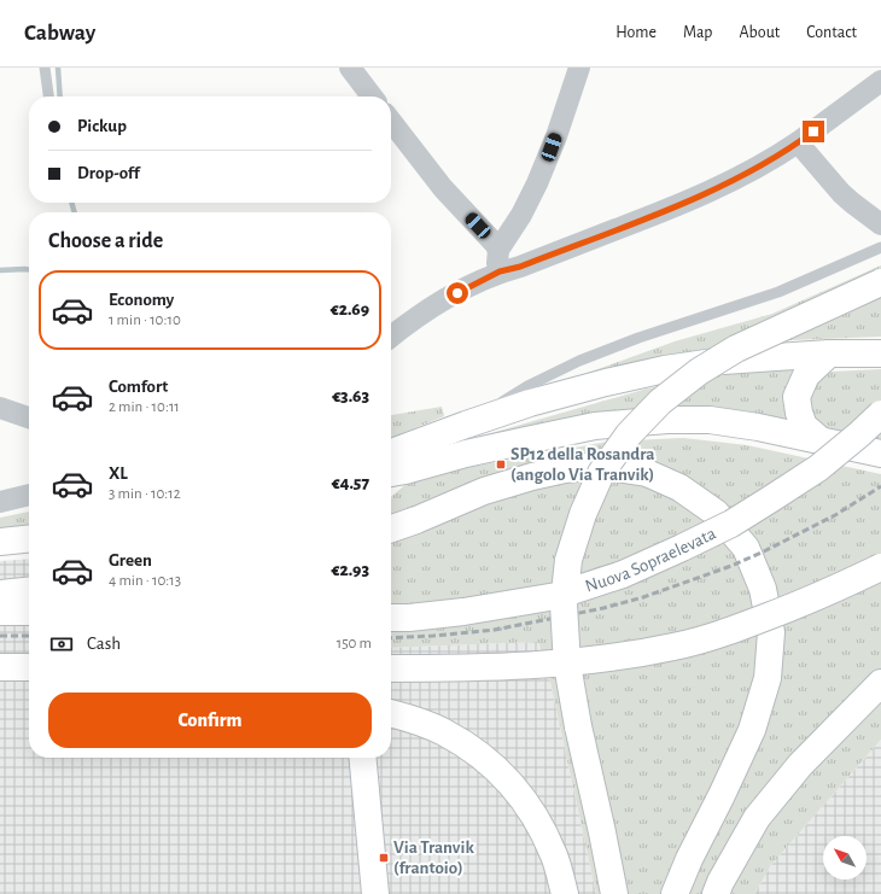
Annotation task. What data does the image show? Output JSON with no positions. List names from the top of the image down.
{
  "streets": {
    "main road": ["Nuova Sopraelevata"]
  },
  "places": {
    "transit": ["SP12 della Rosandra (angolo Via Tranvik)", "Via Tranvik (frantoio)"]
  },
  "north": "top left",
  "page": {
    "header": "Cabway",
    "nav": [
      "Home",
      "Map",
      "About",
      "Contact"
    ],
    "banner": ["Pickup", "Drop-off"],
    "heading": "Choose a ride",
    "list": [
      {
        "name": "Economy",
        "note": "1 min · 10:10",
        "value": "€2.69"
      },
      {
        "name": "Comfort",
        "note": "2 min · 10:11",
        "value": "€3.63"
      },
      {
        "name": "XL",
        "note": "3 min · 10:12",
        "value": "€4.57"
      },
      {
        "name": "Green",
        "note": "4 min · 10:13",
        "value": "€2.93"
      }
    ],
    "pay": ["Cash", "150 m"],
    "buttons": "Confirm"
  }
}
